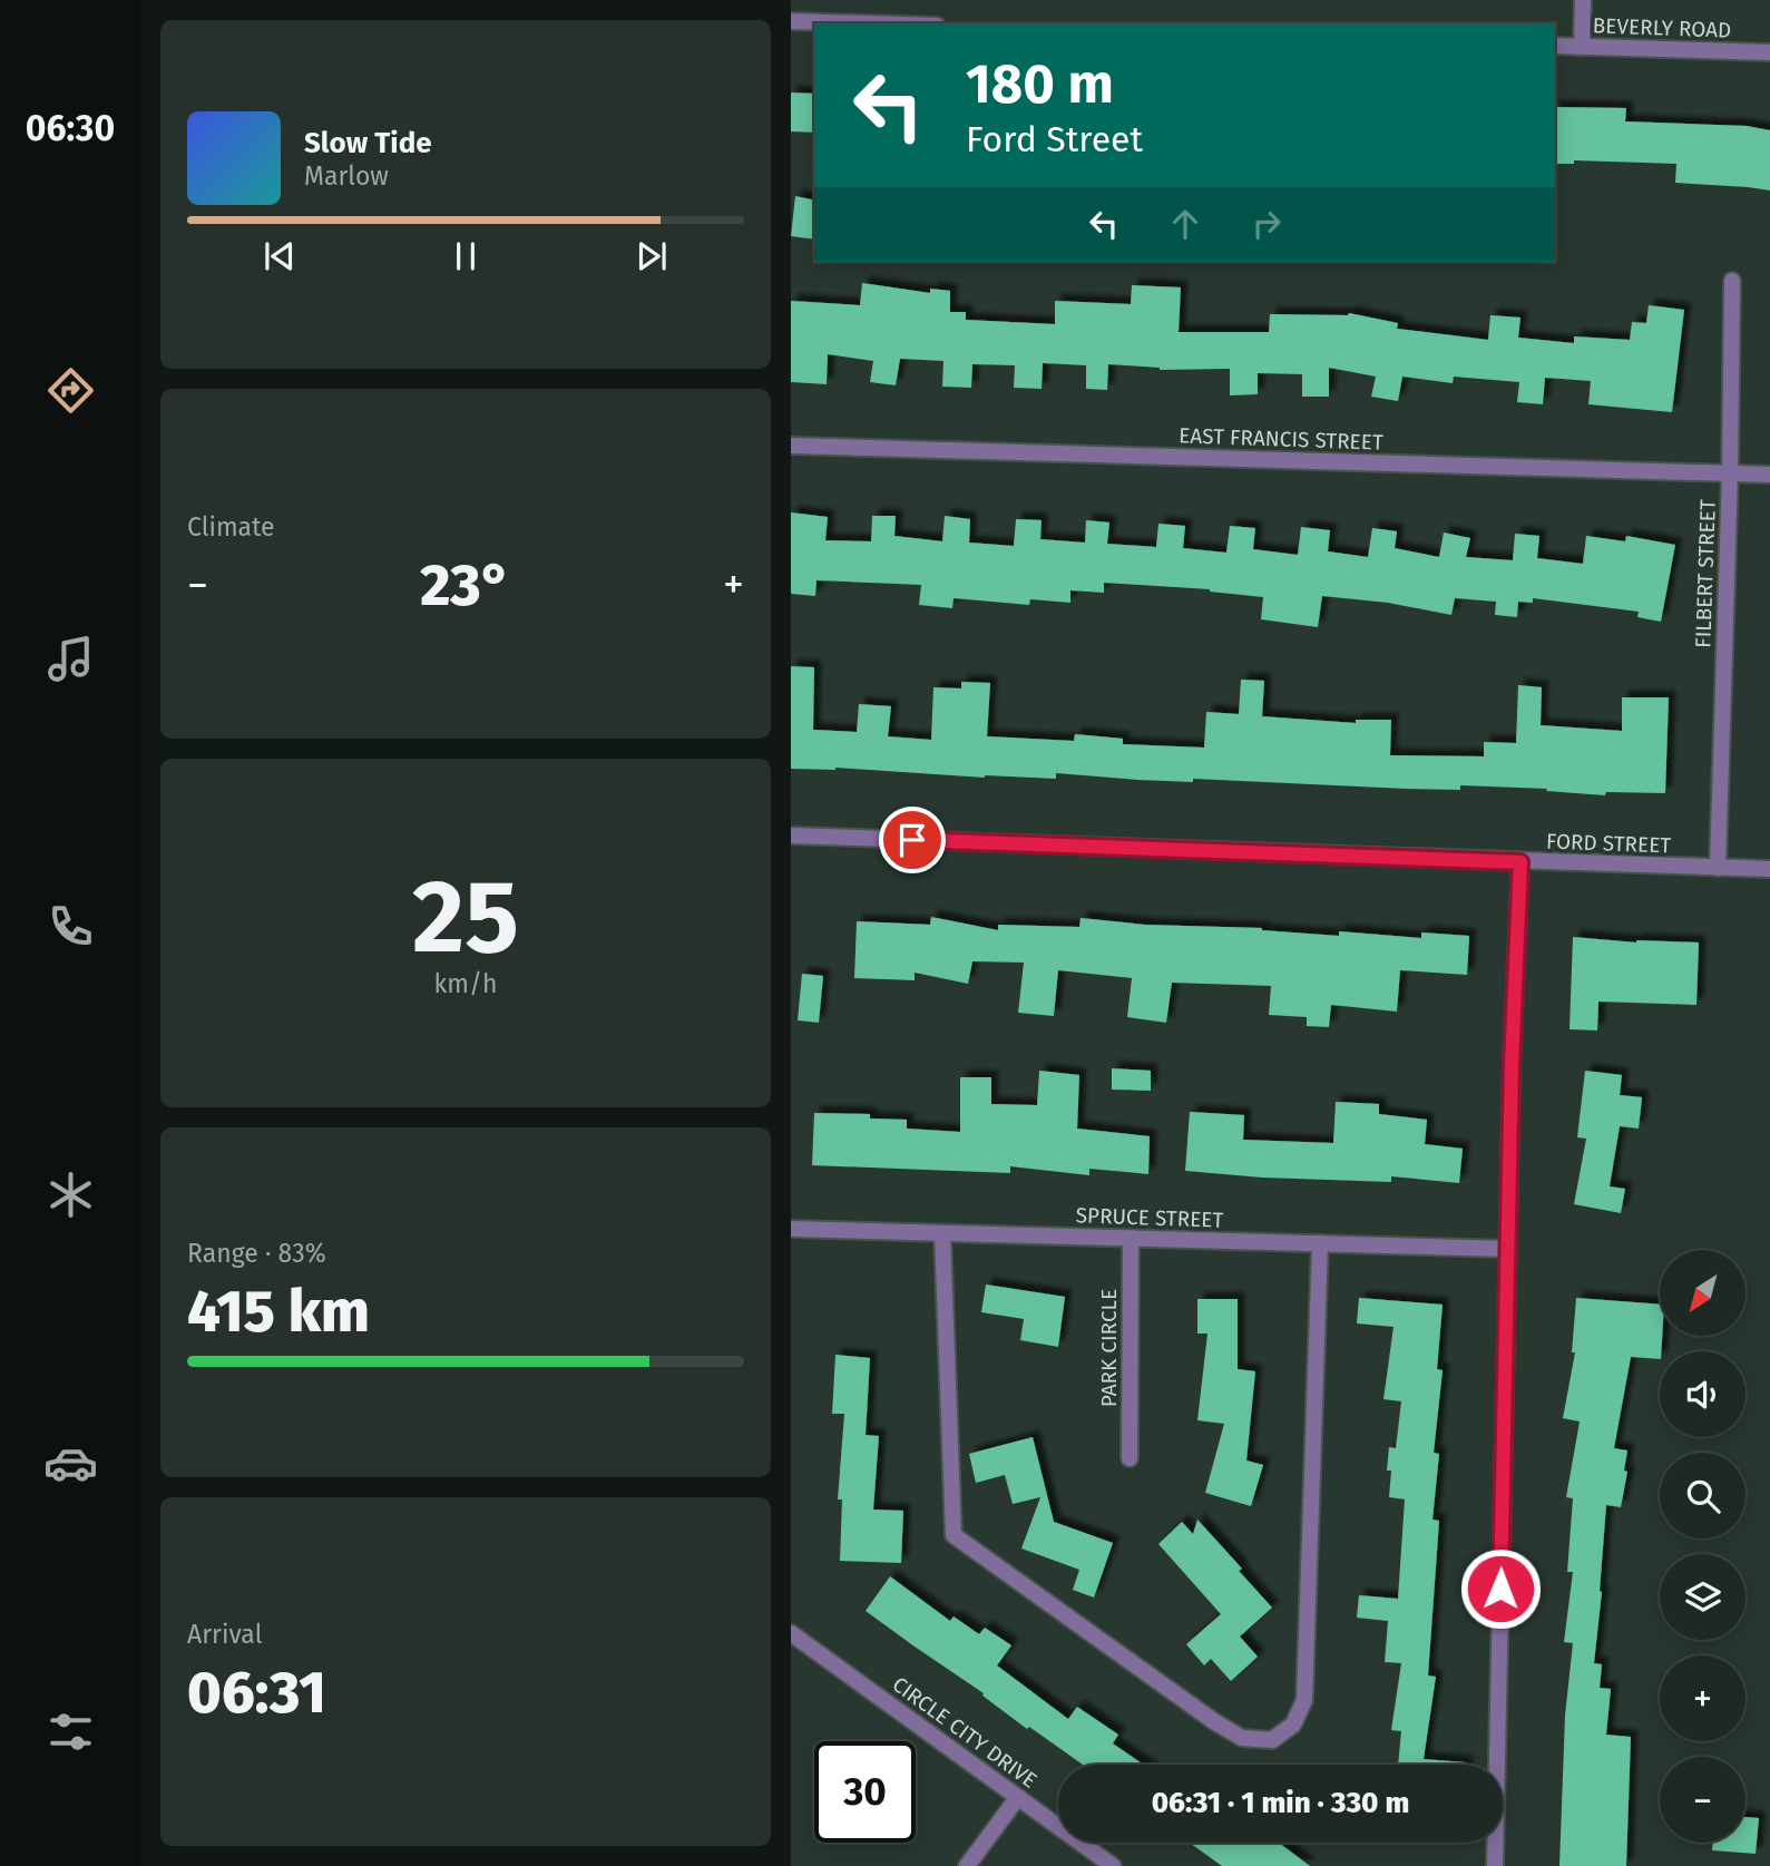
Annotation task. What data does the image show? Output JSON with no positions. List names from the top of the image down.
{
  "streets": {
    "street": [
      "BEVERLY ROAD",
      "EAST FRANCIS STREET",
      "FILBERT STREET",
      "FORD STREET",
      "SPRUCE STREET",
      "PARK CIRCLE",
      "CIRCLE CITY DRIVE"
    ]
  },
  "crossings": [
    ["EAST FRANCIS STREET", "FILBERT STREET"],
    ["FILBERT STREET", "FORD STREET"],
    ["SPRUCE STREET", "PARK CIRCLE"]
  ],
  "north": "bottom left",
  "page": {
    "tabs": "06:30",
    "turn": ["180 m", "Ford Street"],
    "song": ["Slow Tide", "Marlow"],
    "tile": [
      "Climate",
      ["25", "km/h"],
      ["Range · 83%", "415 km"],
      ["Arrival", "06:31"]
    ],
    "heat": ["−", "23°", "+"],
    "map_buttons": ["+", "−"],
    "limit": "30",
    "trip": "06:31 · 1 min · 330 m"
  }
}
